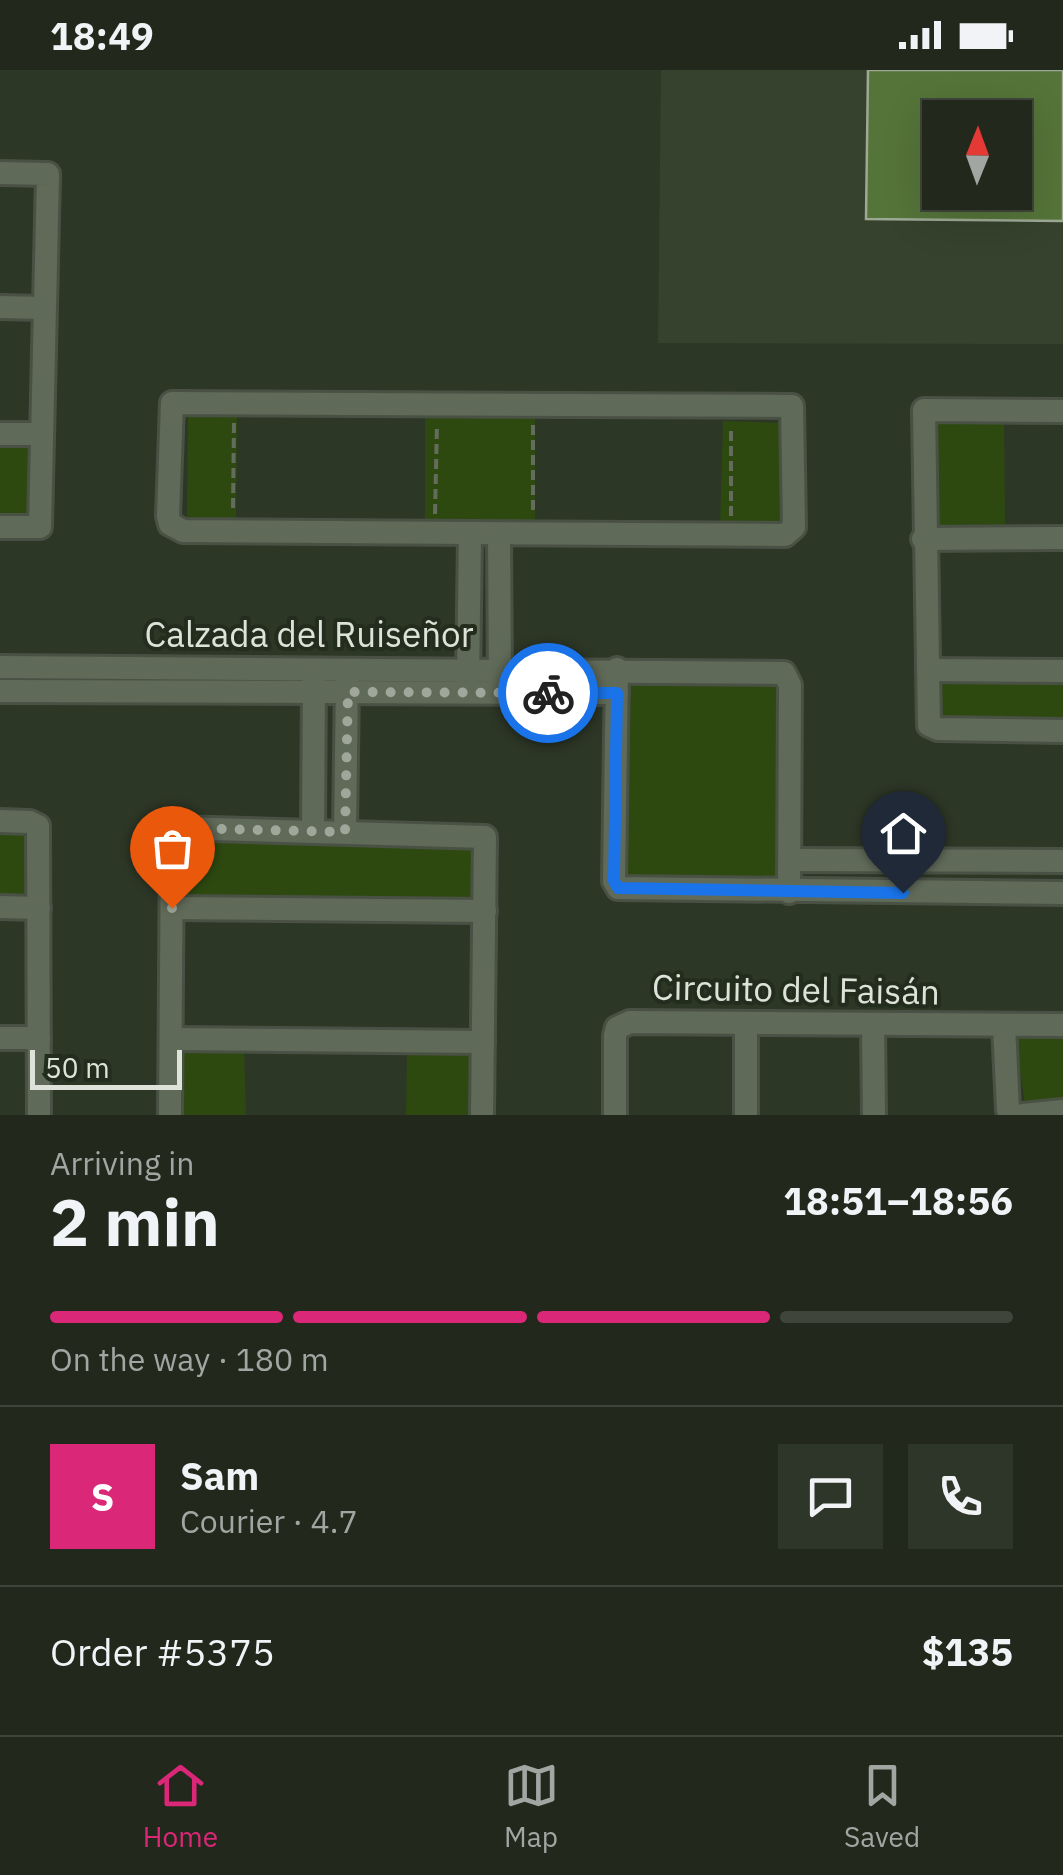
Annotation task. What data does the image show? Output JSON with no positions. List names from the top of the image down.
{
  "streets": {
    "street": ["Calzada del Ruiseñor", "Circuito del Faisán"]
  },
  "scale_bar": "50 m",
  "north": "top",
  "page": {
    "status": "18:49",
    "scale": "50 m",
    "heading": ["2 min", "Arriving in", "18:51–18:56"],
    "panel": [
      "Sam",
      "Courier · 4.7",
      "Order #5375",
      "$135"
    ],
    "bar": "On the way · 180 m",
    "round": "S",
    "tabs": ["Home", "Map", "Saved"]
  }
}
